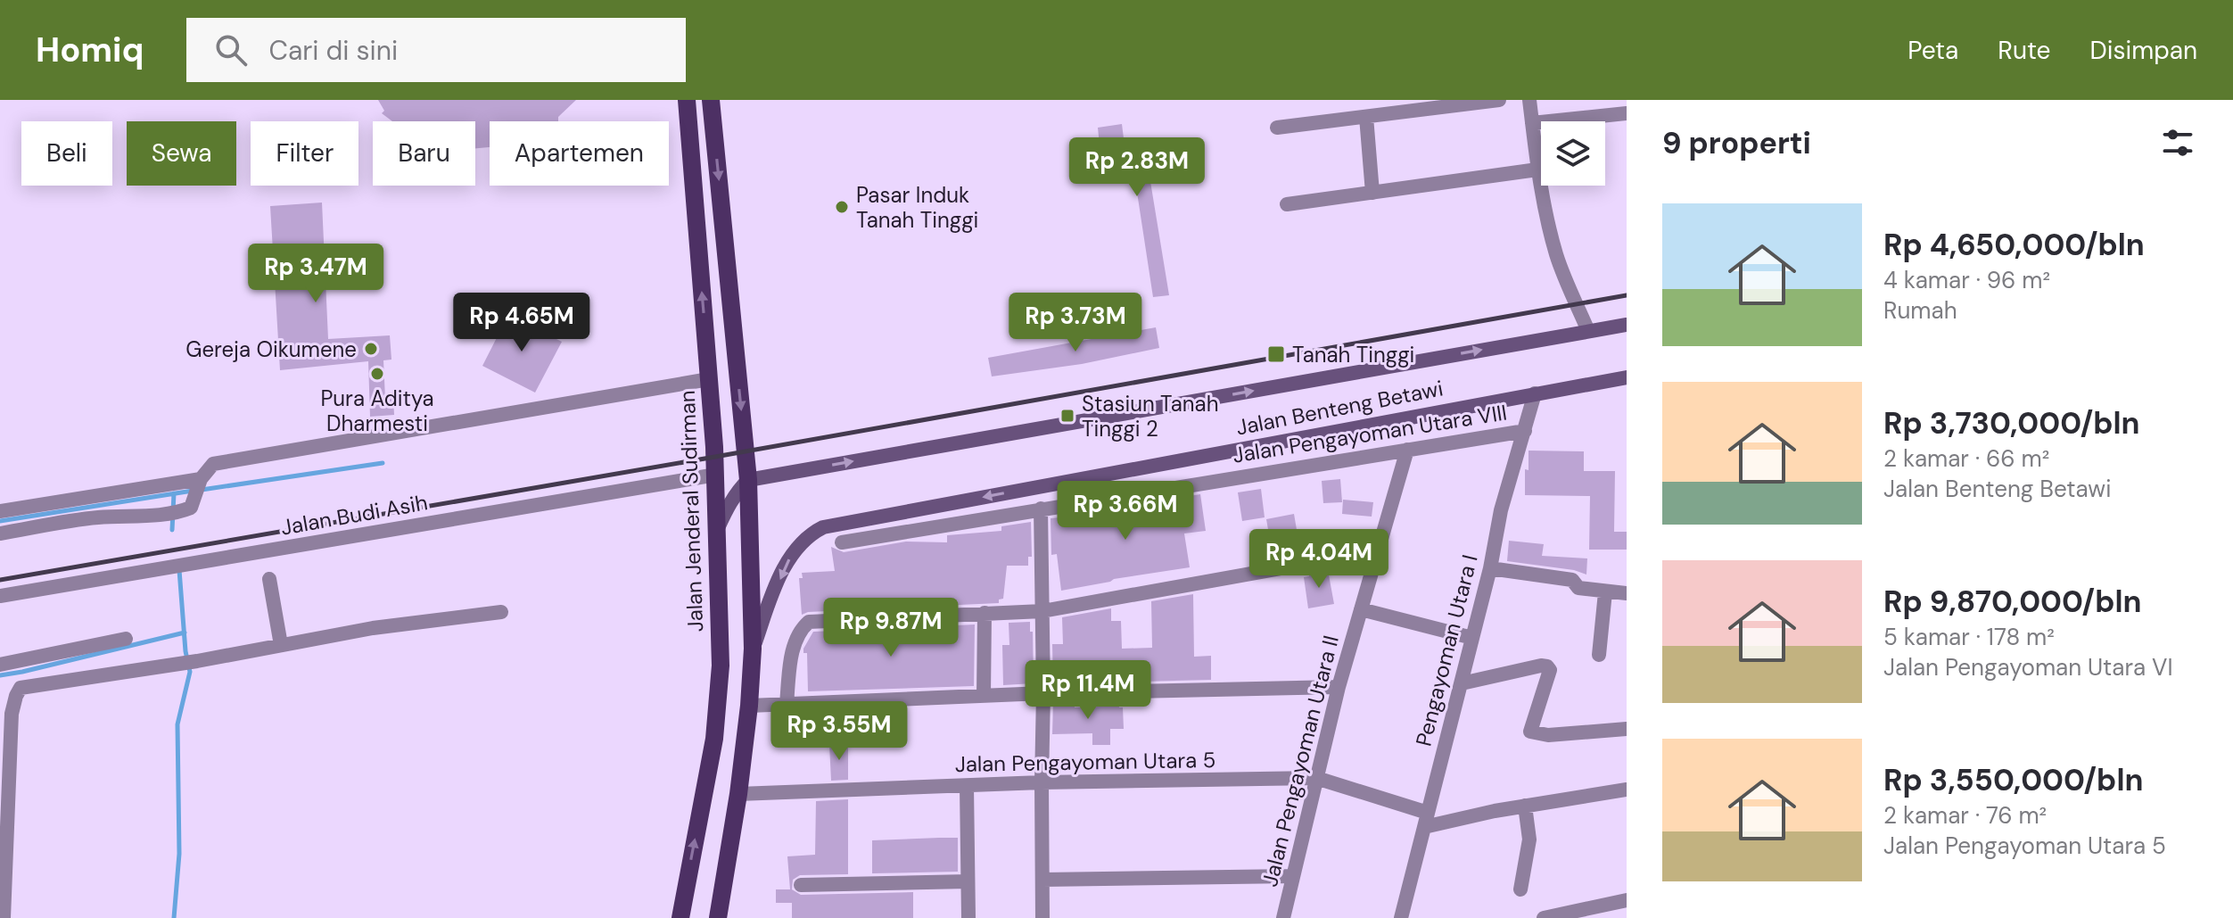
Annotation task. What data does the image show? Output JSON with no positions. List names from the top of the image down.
{
  "streets": {
    "main road": ["Jalan Benteng Betawi", "Jalan Jenderal Sudirman"],
    "street": [
      "Jalan Pengayoman Utara VIII",
      "Jalan Budi Asih",
      "Pengayoman Utara I",
      "Jalan Pengayoman Utara II",
      "Jalan Pengayoman Utara 5"
    ]
  },
  "crossings": [
    ["Jalan Benteng Betawi", "Pengayoman Utara I"],
    ["Jalan Pengayoman Utara VIII", "Pengayoman Utara I"],
    ["Jalan Pengayoman Utara VIII", "Jalan Pengayoman Utara II"],
    ["Jalan Jenderal Sudirman", "Jalan Budi Asih"],
    ["Pengayoman Utara I", "Jalan Pengayoman Utara 5"],
    ["Jalan Pengayoman Utara II", "Jalan Pengayoman Utara 5"]
  ],
  "places": {
    "other": ["Pasar Induk Tanah Tinggi", "Gereja Oikumene", "Pura Aditya Dharmesti"],
    "transit": ["Tanah Tinggi", "Stasiun Tanah Tinggi 2"]
  },
  "page": {
    "header": "Homiq",
    "search": "Cari di sini",
    "nav": ["Peta", "Rute", "Disimpan"],
    "heading": "9 properti",
    "chip": [
      "Beli",
      "Sewa",
      "Filter",
      "Baru",
      "Apartemen"
    ],
    "price": [
      "Rp 2.83M",
      "Rp 3.47M",
      "Rp 4.65M",
      "Rp 3.73M",
      "Rp 3.66M",
      "Rp 4.04M",
      "Rp 9.87M",
      "Rp 11.4M",
      "Rp 3.55M"
    ],
    "list": [
      {
        "name": "Rp 4,650,000/bln",
        "note": "4 kamar · 96 m² · Rumah"
      },
      {
        "name": "Rp 3,730,000/bln",
        "note": "2 kamar · 66 m² · Jalan Benteng Betawi"
      },
      {
        "name": "Rp 9,870,000/bln",
        "note": "5 kamar · 178 m² · Jalan Pengayoman Utara VI"
      },
      {
        "name": "Rp 3,550,000/bln",
        "note": "2 kamar · 76 m² · Jalan Pengayoman Utara 5"
      }
    ]
  }
}
